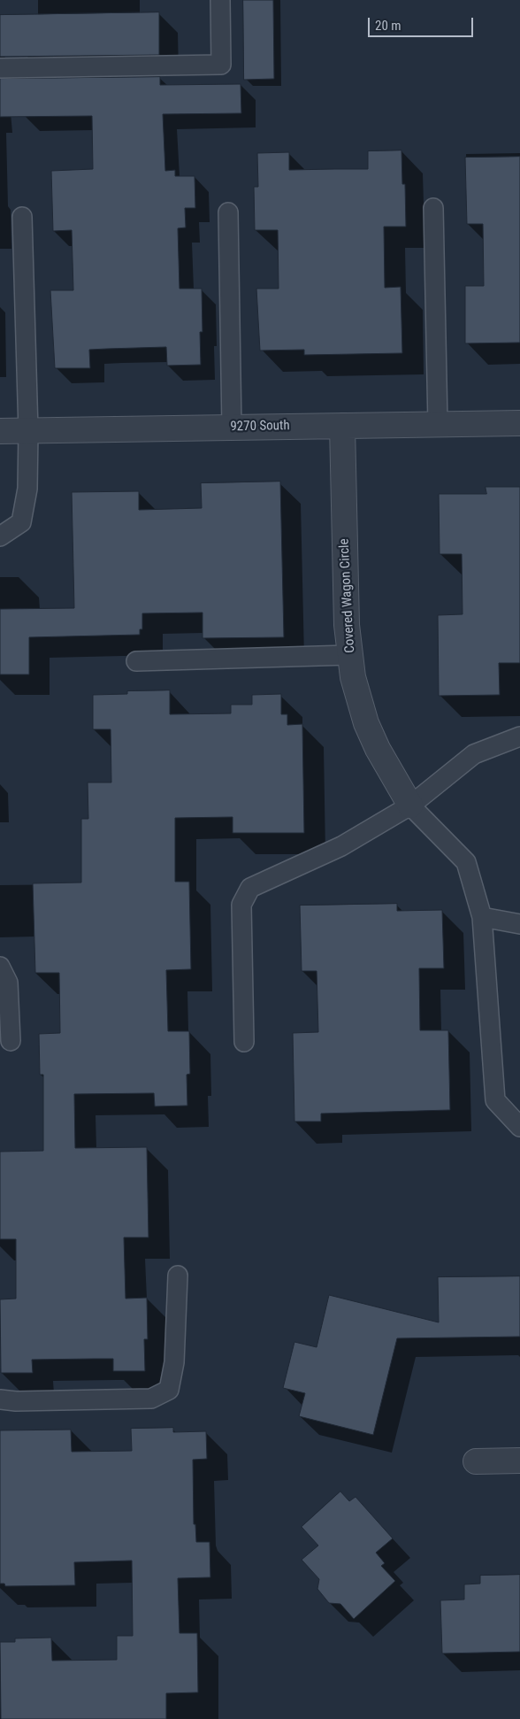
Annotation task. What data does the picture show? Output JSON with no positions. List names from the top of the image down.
{
  "streets": {
    "street": ["9270 South", "Covered Wagon Circle"]
  },
  "crossings": [
    ["9270 South", "Covered Wagon Circle"]
  ],
  "scale_bar": "20 m"
}
